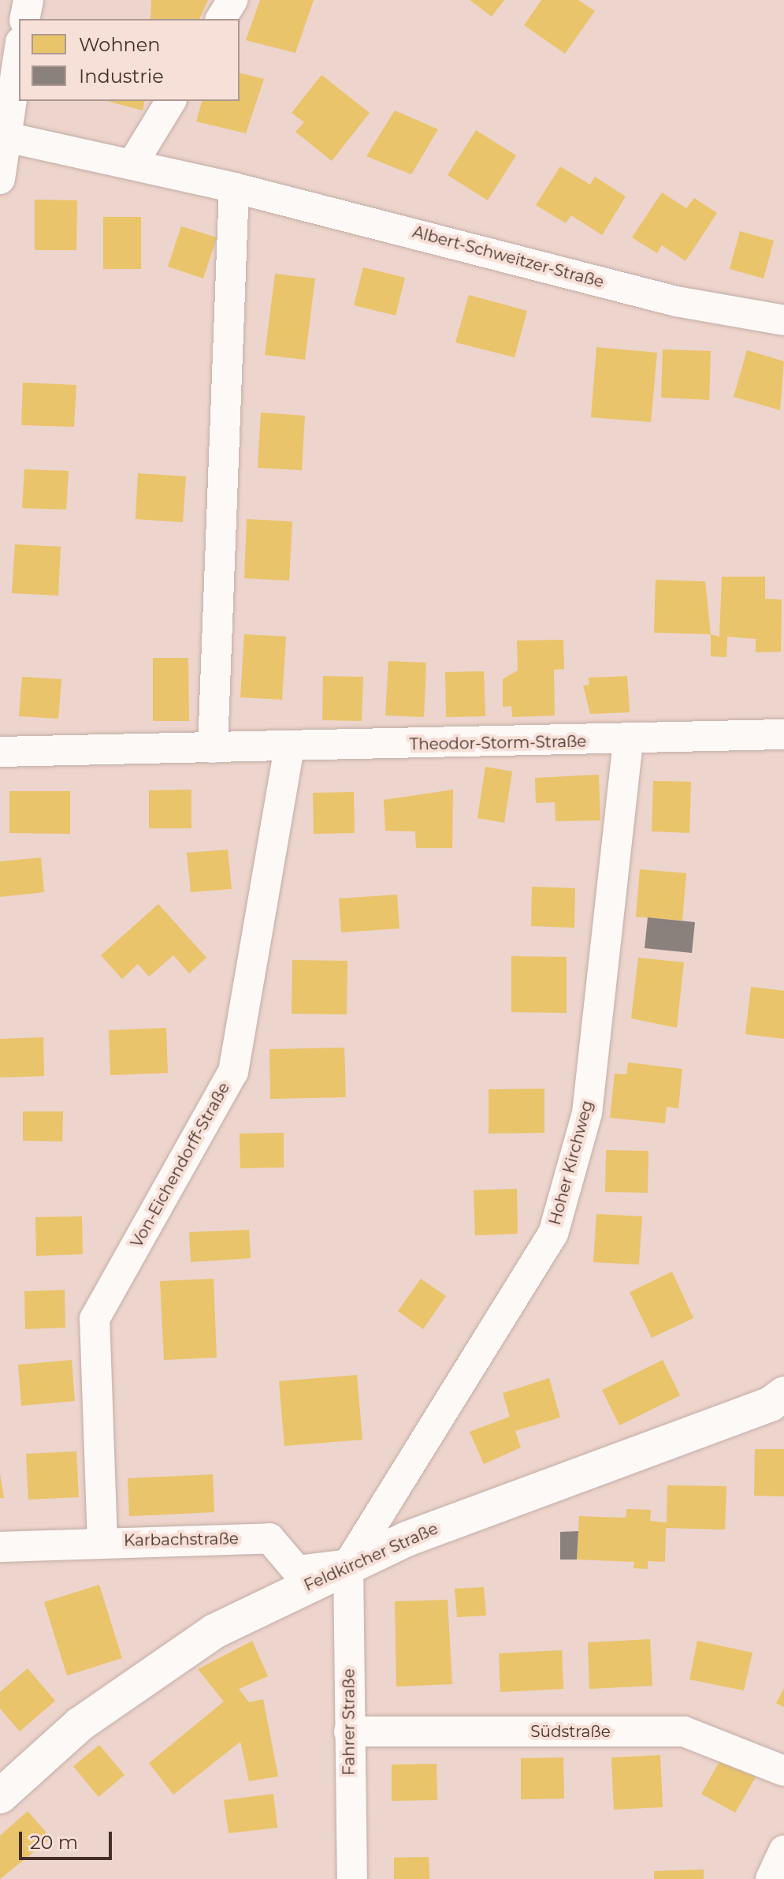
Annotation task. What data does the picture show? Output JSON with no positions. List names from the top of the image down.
{
  "streets": {
    "street": [
      "Albert-Schweitzer-Straße",
      "Theodor-Storm-Straße",
      "Hoher Kirchweg",
      "Von-Eichendorff-Straße",
      "Karbachstraße",
      "Feldkircher Straße",
      "Fahrer Straße",
      "Südstraße"
    ]
  },
  "crossings": [
    ["Theodor-Storm-Straße", "Hoher Kirchweg"],
    ["Theodor-Storm-Straße", "Von-Eichendorff-Straße"],
    ["Hoher Kirchweg", "Karbachstraße"],
    ["Hoher Kirchweg", "Feldkircher Straße"],
    ["Hoher Kirchweg", "Fahrer Straße"],
    ["Von-Eichendorff-Straße", "Karbachstraße"],
    ["Karbachstraße", "Feldkircher Straße"],
    ["Karbachstraße", "Fahrer Straße"],
    ["Feldkircher Straße", "Fahrer Straße"],
    ["Fahrer Straße", "Südstraße"]
  ],
  "legend": ["Wohnen", "Industrie"],
  "scale_bar": "20 m"
}
